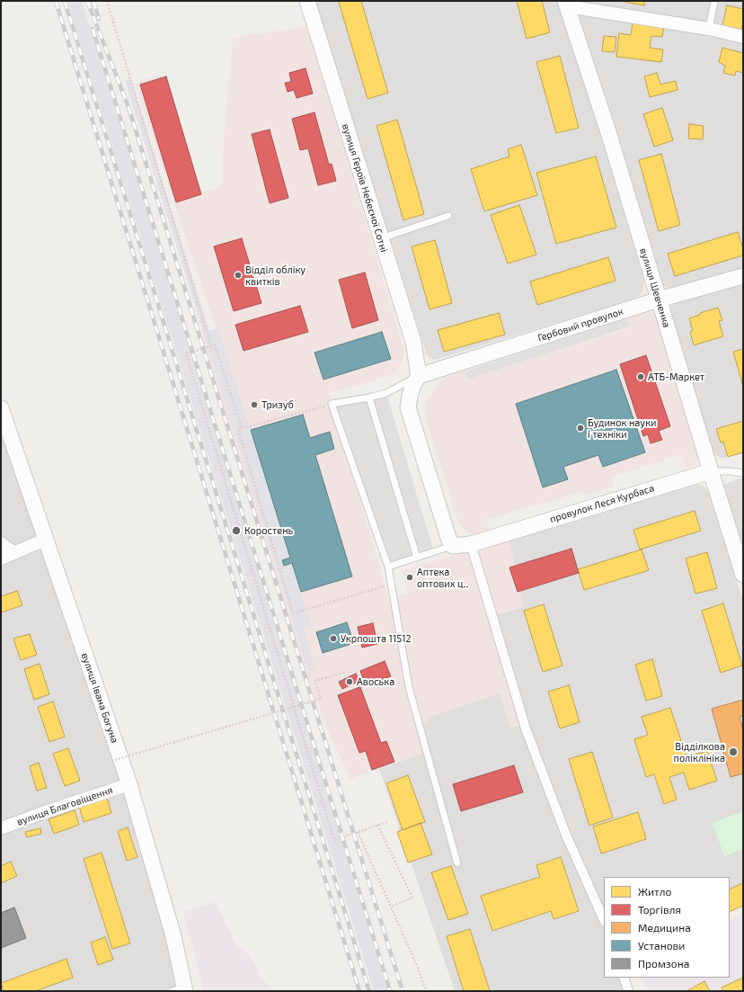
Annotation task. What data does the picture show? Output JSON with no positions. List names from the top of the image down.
{
  "streets": {
    "street": [
      "вулиця Героїв Небесної Сотні",
      "вулиця Шевченка",
      "Гербовий провулок",
      "провулок Леся Курбаса",
      "вулиця Івана Богуна",
      "вулиця Благовіщення"
    ]
  },
  "crossings": [
    ["вулиця Героїв Небесної Сотні", "Гербовий провулок"],
    ["вулиця Шевченка", "Гербовий провулок"],
    ["вулиця Шевченка", "провулок Леся Курбаса"],
    ["вулиця Івана Богуна", "вулиця Благовіщення"]
  ],
  "places": [
    "Відділ обліку квитків",
    "АТБ-Маркет",
    "Тризуб",
    "Будинок науки і техніки",
    "Коростень",
    "Аптека оптових ц‥",
    "Укрпошта 11512",
    "Авоська",
    "Відділкова поліклініка"
  ],
  "legend": [
    "Житло",
    "Торгівля",
    "Медицина",
    "Установи",
    "Промзона"
  ]
}
